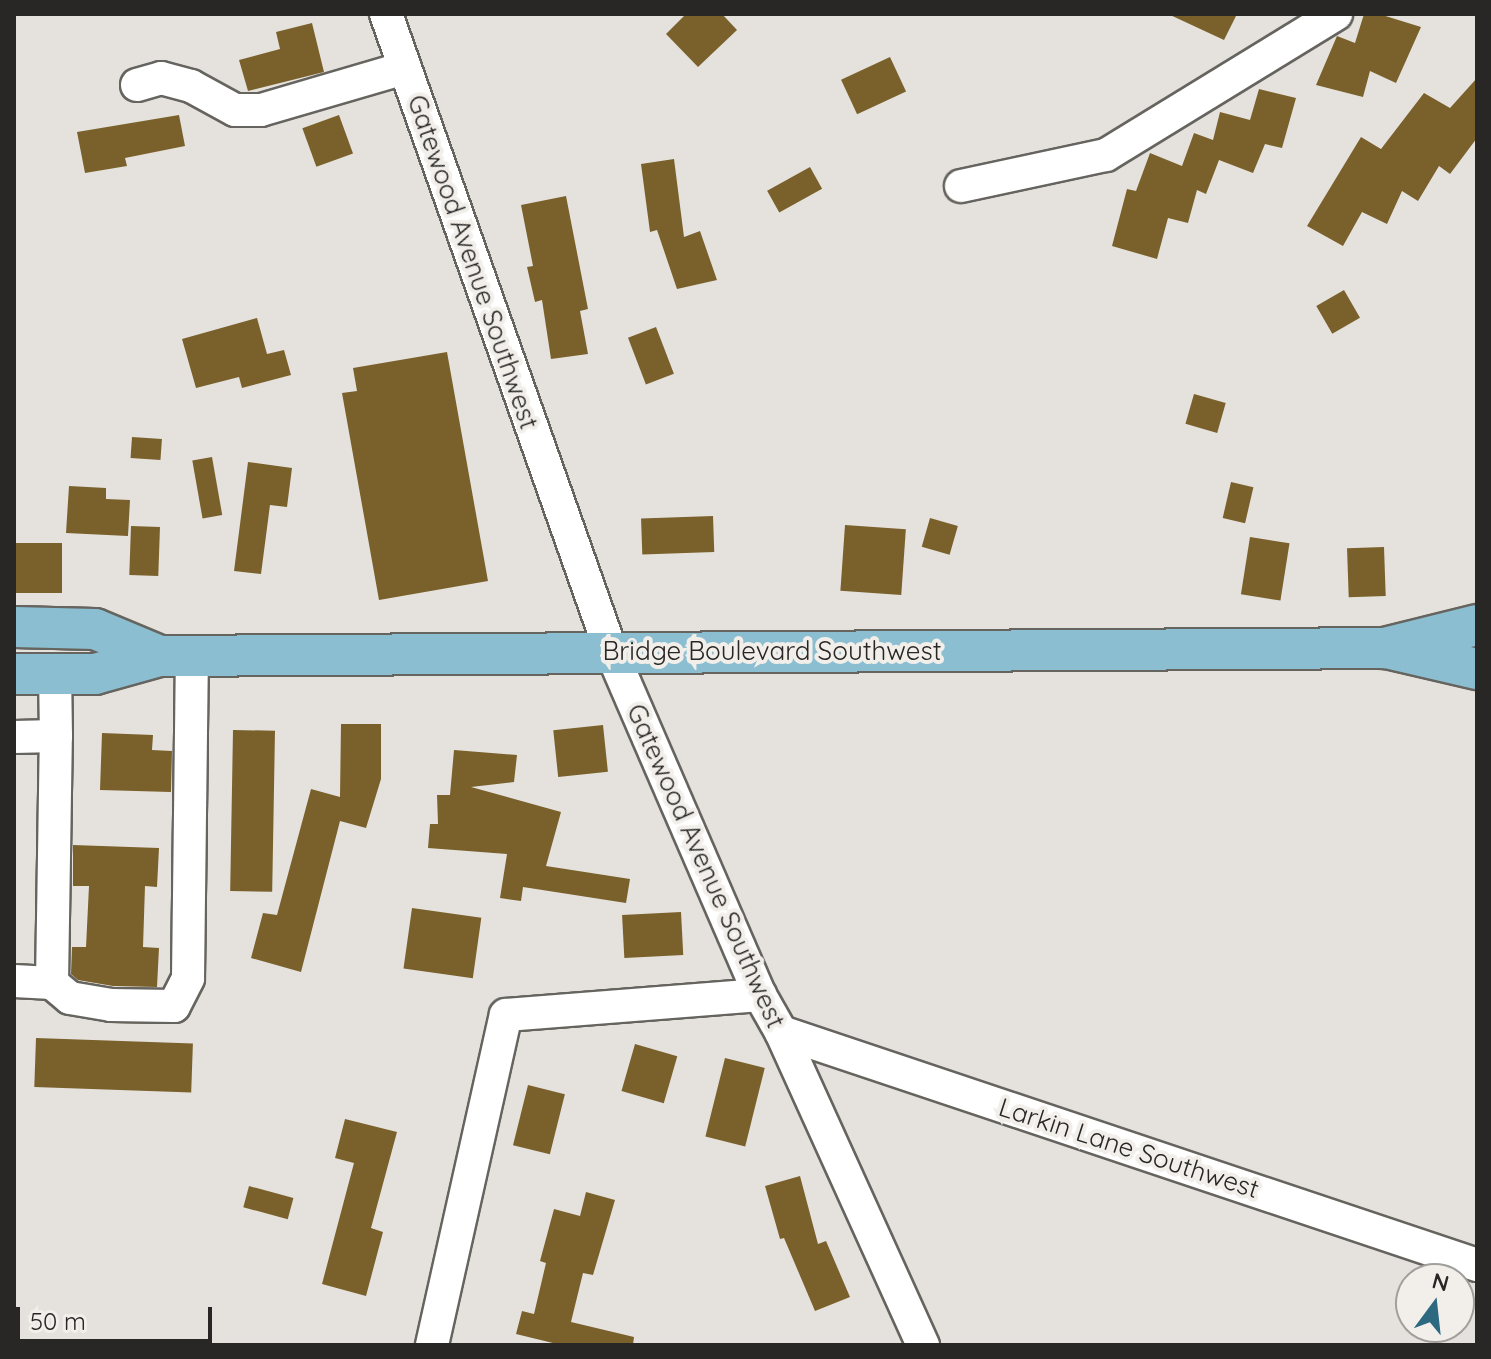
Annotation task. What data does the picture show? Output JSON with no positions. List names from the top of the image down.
{
  "streets": {
    "main road": ["Bridge Boulevard Southwest"],
    "street": ["Gatewood Avenue Southwest", "Larkin Lane Southwest"]
  },
  "crossings": [
    ["Gatewood Avenue Southwest", "Bridge Boulevard Southwest"],
    ["Gatewood Avenue Southwest", "Larkin Lane Southwest"]
  ],
  "scale_bar": "50 m",
  "north": "top"
}
